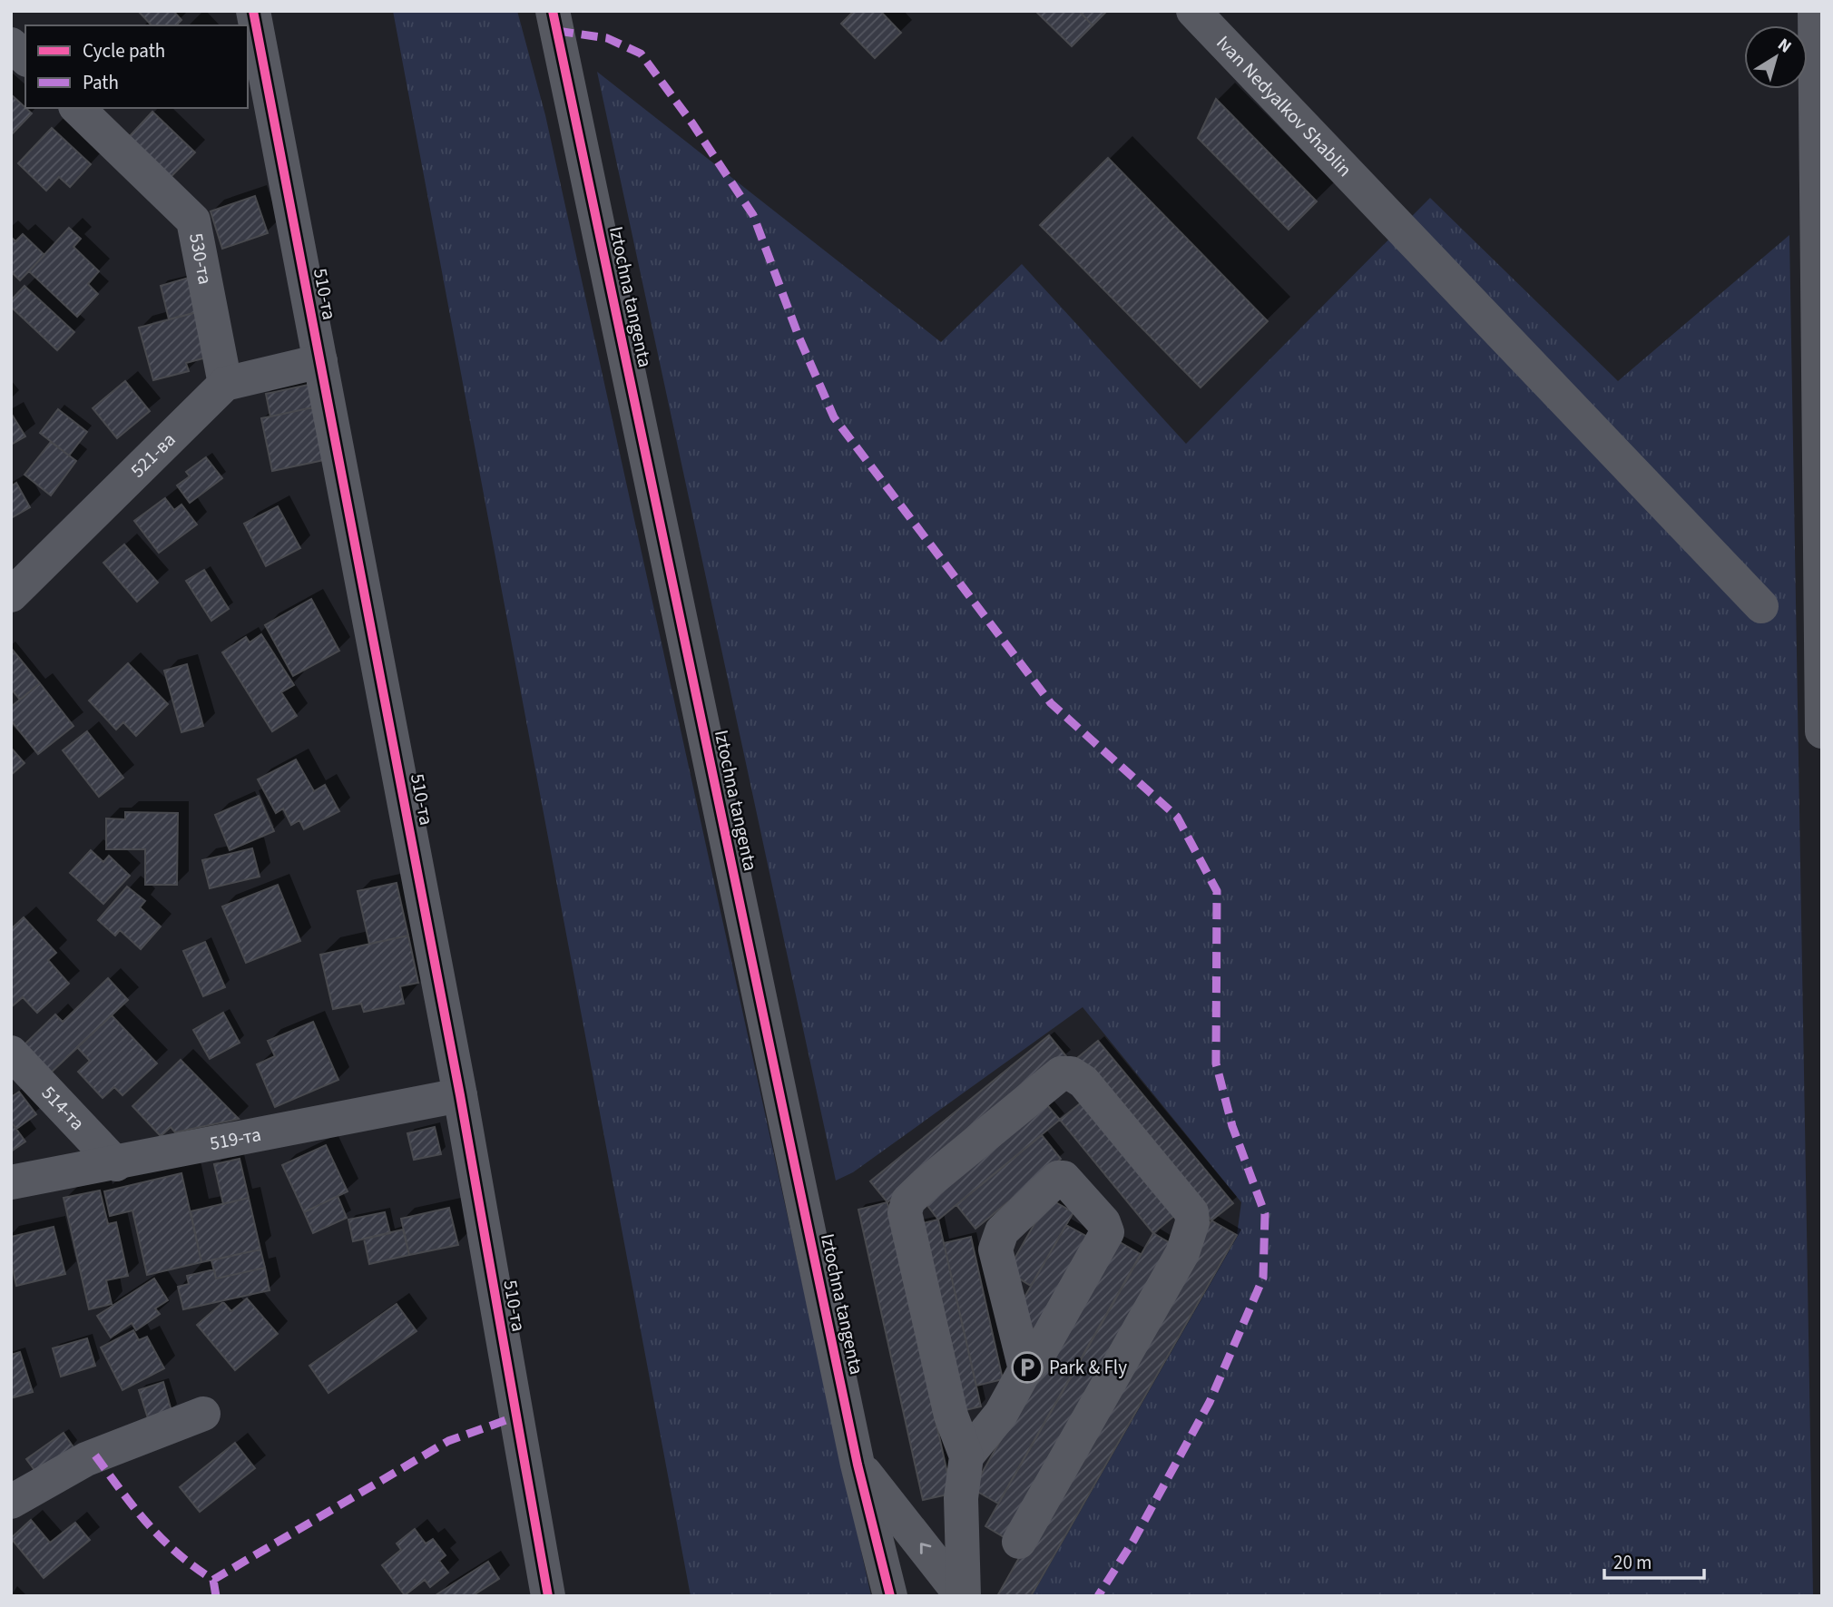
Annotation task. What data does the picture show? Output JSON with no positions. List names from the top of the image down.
{
  "streets": {
    "street": [
      "Ivan Nedyalkov Shablin",
      "530-та",
      "510-та",
      "Iztochna tangenta",
      "521-ва",
      "514-та",
      "519-та"
    ]
  },
  "crossings": [
    ["530-та", "521-ва"],
    ["510-та", "519-та"],
    ["514-та", "519-та"]
  ],
  "places": {
    "parking": ["Park & Fly"]
  },
  "legend": ["Cycle path", "Path"],
  "scale_bar": "20 m",
  "north": "top right"
}
